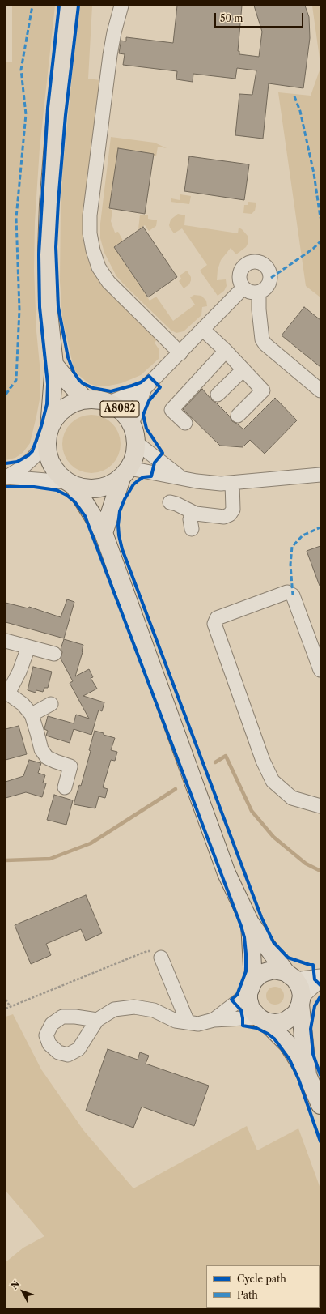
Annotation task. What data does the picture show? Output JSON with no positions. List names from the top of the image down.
{
  "streets": {
    "main road": ["A8082"]
  },
  "legend": ["Cycle path", "Path"],
  "scale_bar": "50 m",
  "north": "top left"
}
